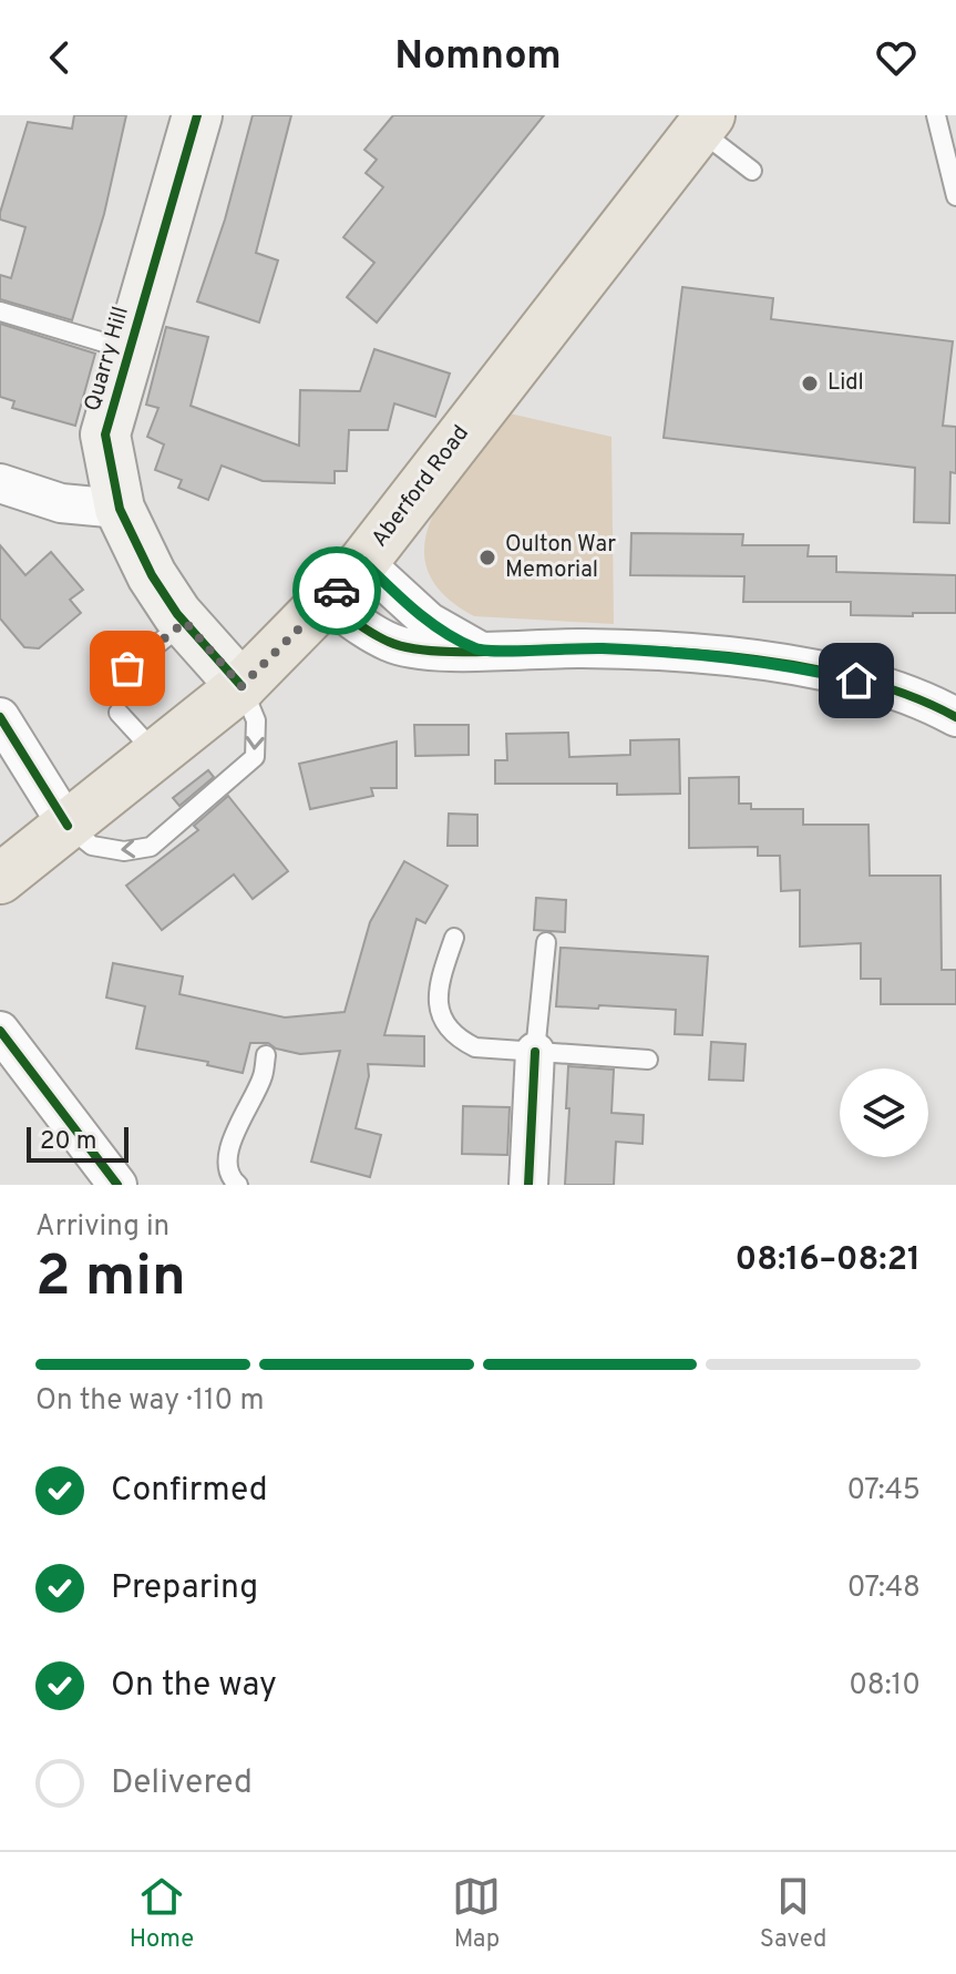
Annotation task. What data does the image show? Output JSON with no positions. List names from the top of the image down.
{
  "streets": {
    "main road": ["Aberford Road"],
    "street": ["Quarry Hill"]
  },
  "crossings": [
    ["Quarry Hill", "Aberford Road"]
  ],
  "places": ["Lidl", "Oulton War Memorial"],
  "scale_bar": "20 m",
  "page": {
    "header": "Nomnom",
    "scale": "20 m",
    "heading": ["2 min", "Arriving in", "08:16–08:21"],
    "bar": "On the way · 110 m",
    "list": [
      ["Confirmed", "07:45"],
      ["Preparing", "07:48"],
      ["On the way", "08:10"],
      "Delivered"
    ],
    "tabs": ["Home", "Map", "Saved"]
  }
}
